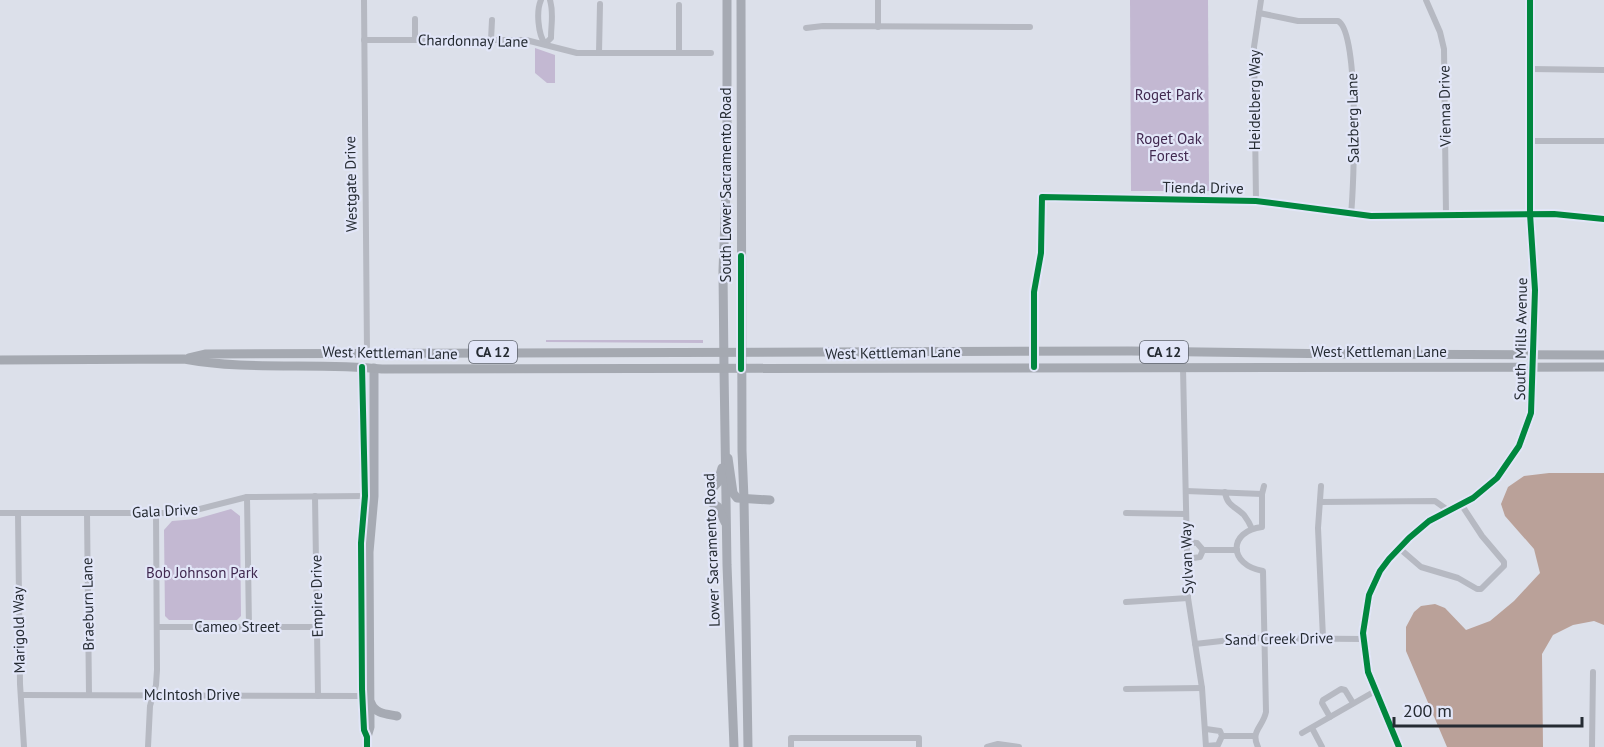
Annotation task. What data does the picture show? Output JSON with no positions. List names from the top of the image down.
{
  "streets": {
    "main road": [
      "Westgate Drive",
      "South Lower Sacramento Road",
      "South Mills Avenue",
      "CA 12",
      "West Kettleman Lane",
      "Lower Sacramento Road"
    ],
    "street": [
      "Chardonnay Lane",
      "Heidelberg Way",
      "Vienna Drive",
      "Salzberg Lane",
      "Tienda Drive",
      "Gala Drive",
      "Sylvan Way",
      "Empire Drive",
      "Braeburn Lane",
      "Cameo Street",
      "Marigold Way",
      "Sand Creek Drive",
      "McIntosh Drive"
    ]
  },
  "crossings": [
    ["Chardonnay Lane", "Westgate Drive"],
    ["Heidelberg Way", "Salzberg Lane"],
    ["Heidelberg Way", "Tienda Drive"],
    ["Vienna Drive", "Tienda Drive"],
    ["Salzberg Lane", "Tienda Drive"],
    ["Westgate Drive", "West Kettleman Lane"],
    ["Westgate Drive", "Gala Drive"],
    ["Westgate Drive", "McIntosh Drive"],
    ["South Lower Sacramento Road", "West Kettleman Lane"],
    ["South Lower Sacramento Road", "Lower Sacramento Road"],
    ["Tienda Drive", "South Mills Avenue"],
    ["Tienda Drive", "West Kettleman Lane"],
    ["South Mills Avenue", "West Kettleman Lane"],
    ["South Mills Avenue", "Sand Creek Drive"],
    ["West Kettleman Lane", "Lower Sacramento Road"],
    ["West Kettleman Lane", "Sylvan Way"],
    ["Gala Drive", "Empire Drive"],
    ["Gala Drive", "Braeburn Lane"],
    ["Gala Drive", "Marigold Way"],
    ["Sylvan Way", "Sand Creek Drive"],
    ["Empire Drive", "Cameo Street"],
    ["Empire Drive", "McIntosh Drive"],
    ["Braeburn Lane", "McIntosh Drive"],
    ["Marigold Way", "McIntosh Drive"]
  ],
  "parks": ["Roget Park", "Roget Oak Forest", "Bob Johnson Park"],
  "scale_bar": "200 m"
}
